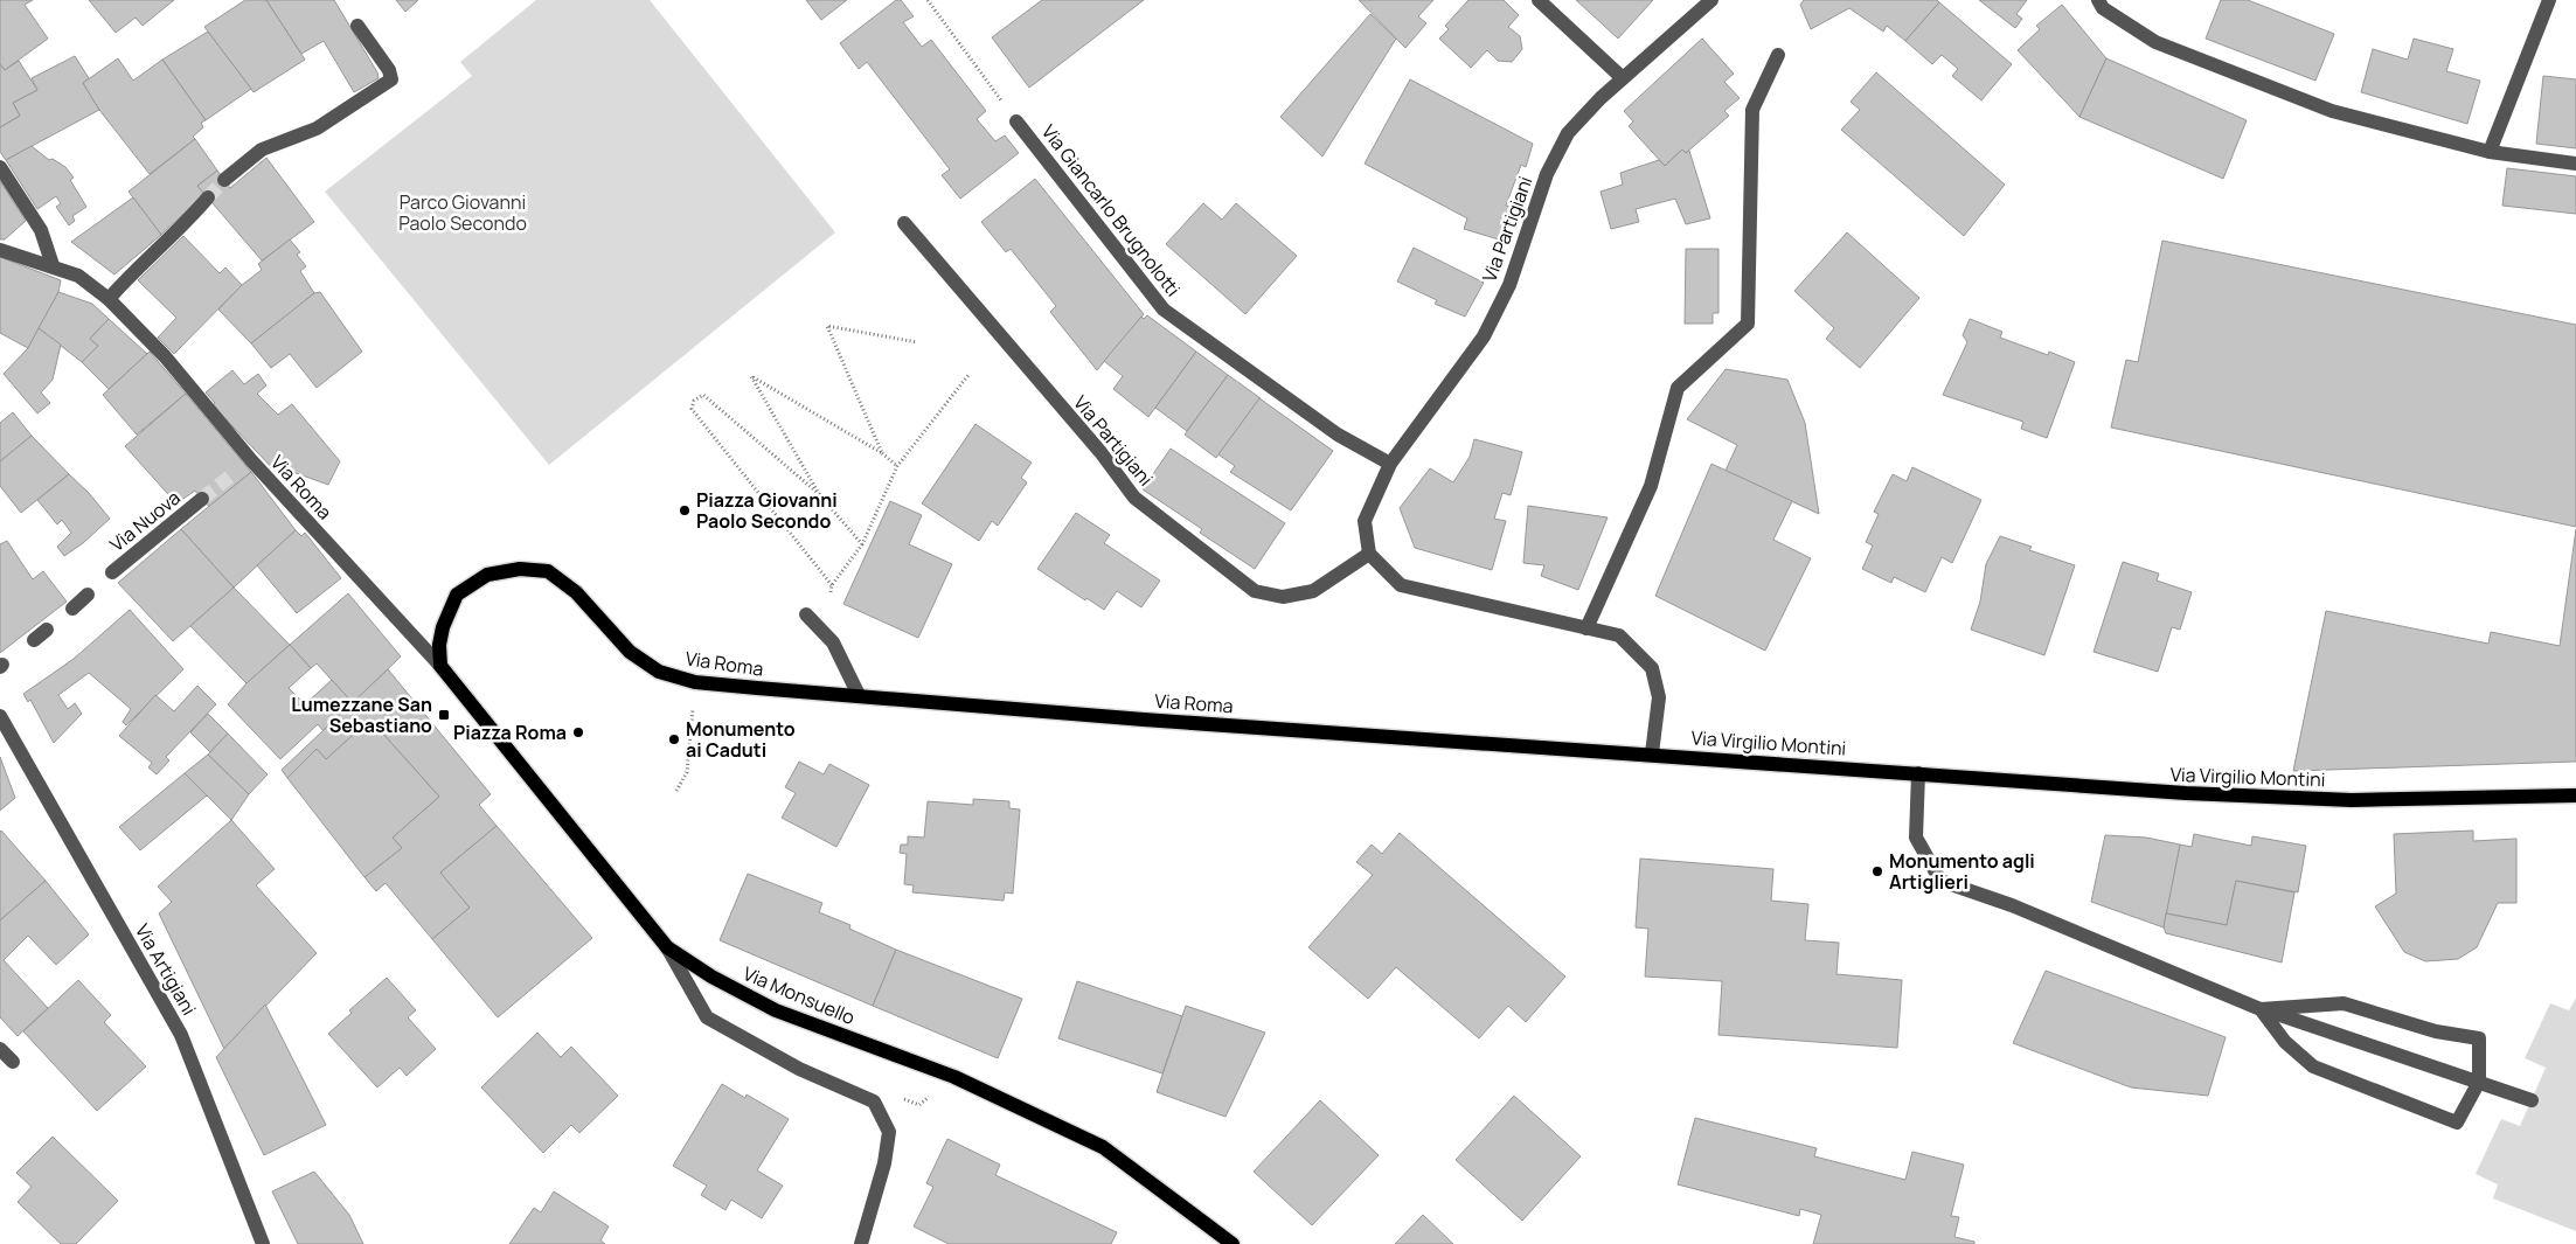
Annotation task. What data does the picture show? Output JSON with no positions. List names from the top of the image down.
{
  "streets": {
    "main road": ["Via Roma", "Via Virgilio Montini", "Via Monsuello"],
    "street": [
      "Via Giancarlo Brugnolotti",
      "Via Partigiani",
      "Via Nuova",
      "Via Artigiani"
    ]
  },
  "crossings": [
    ["Via Giancarlo Brugnolotti", "Via Partigiani"],
    ["Via Roma", "Via Virgilio Montini"],
    ["Via Roma", "Via Monsuello"]
  ],
  "parks": ["Parco Giovanni Paolo Secondo"],
  "places": {
    "other": [
      "Piazza Giovanni Paolo Secondo",
      "Piazza Roma",
      "Monumento ai Caduti",
      "Monumento agli Artiglieri"
    ],
    "transit": ["Lumezzane San Sebastiano"]
  }
}
